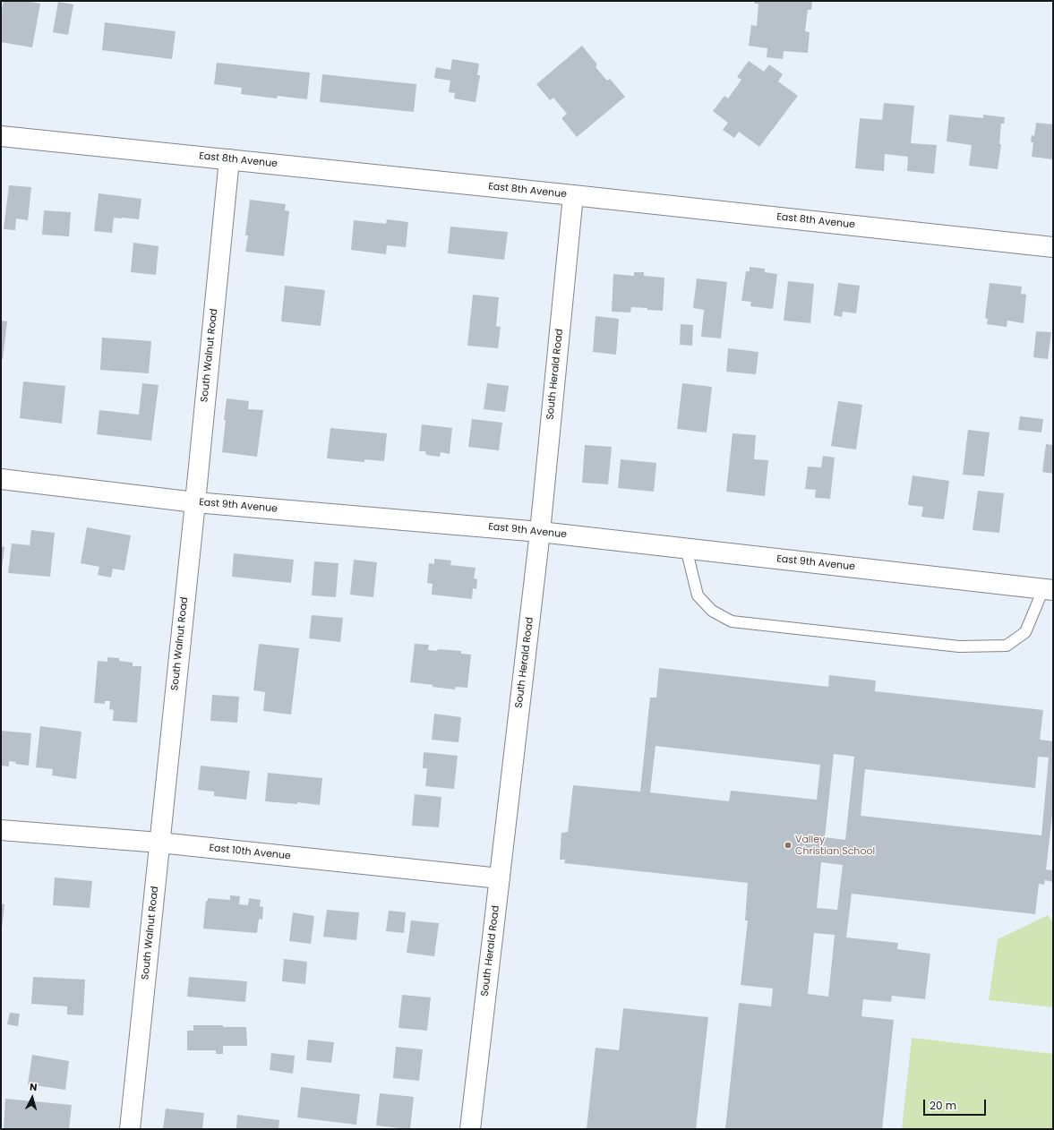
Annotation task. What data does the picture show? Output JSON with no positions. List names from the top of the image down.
{
  "streets": {
    "street": [
      "East 8th Avenue",
      "South Walnut Road",
      "South Herald Road",
      "East 9th Avenue",
      "East 10th Avenue"
    ]
  },
  "crossings": [
    ["East 8th Avenue", "South Walnut Road"],
    ["East 8th Avenue", "South Herald Road"],
    ["South Walnut Road", "East 9th Avenue"],
    ["South Walnut Road", "East 10th Avenue"],
    ["South Herald Road", "East 9th Avenue"],
    ["South Herald Road", "East 10th Avenue"]
  ],
  "places": ["Valley Christian School"],
  "scale_bar": "20 m",
  "north": "top"
}
